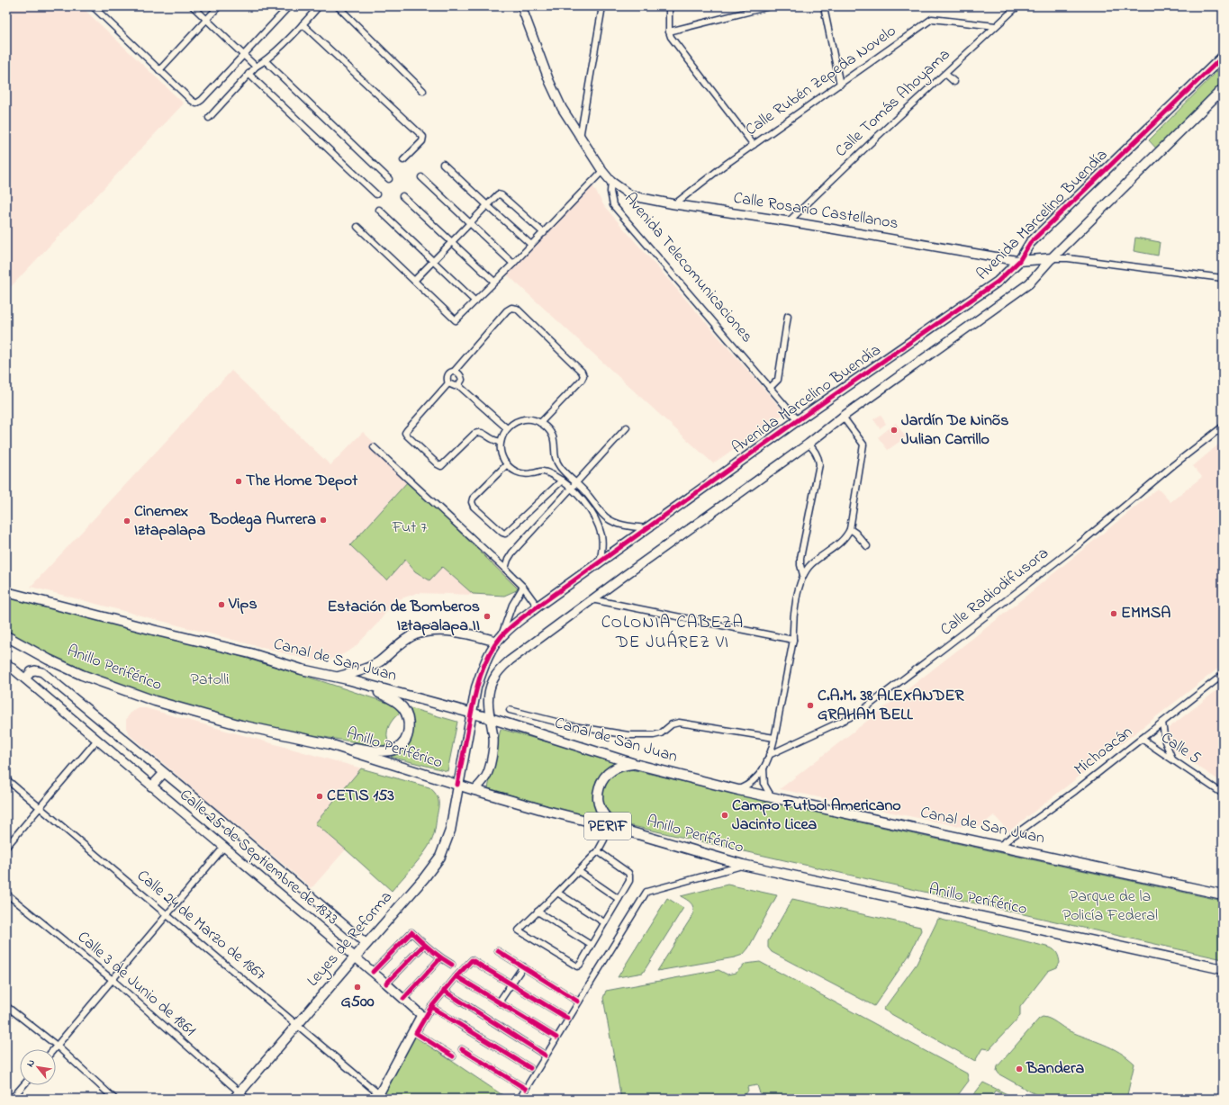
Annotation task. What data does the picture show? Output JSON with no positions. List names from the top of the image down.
{
  "streets": {
    "main road": [
      "Avenida Marcelino Buendía",
      "Canal de San Juan",
      "Anillo Periférico",
      "PERIF",
      "Leyes de Reforma"
    ],
    "street": [
      "Calle Rubén Zepeda Novelo",
      "Calle Tomás Ahoyama",
      "Calle Rosario Castellanos",
      "Avenida Telecomunicaciones",
      "Calle Radiodifusora",
      "Calle 5",
      "Michoacán",
      "Calle 25 de Septiembre de 1873",
      "Calle 24 de Marzo de 1867",
      "Calle 3 de Junio de 1861"
    ]
  },
  "crossings": [
    ["Calle Rubén Zepeda Novelo", "Calle Tomás Ahoyama"],
    ["Calle Rubén Zepeda Novelo", "Calle Rosario Castellanos"],
    ["Calle Tomás Ahoyama", "Calle Rosario Castellanos"],
    ["Calle Rosario Castellanos", "Avenida Marcelino Buendía"],
    ["Calle Rosario Castellanos", "Avenida Telecomunicaciones"],
    ["Avenida Marcelino Buendía", "Avenida Telecomunicaciones"],
    ["Avenida Marcelino Buendía", "Canal de San Juan"],
    ["Avenida Marcelino Buendía", "Anillo Periférico"],
    ["Avenida Marcelino Buendía", "Leyes de Reforma"],
    ["Canal de San Juan", "Michoacán"],
    ["Anillo Periférico", "Leyes de Reforma"],
    ["Calle 5", "Michoacán"],
    ["Calle 25 de Septiembre de 1873", "Leyes de Reforma"],
    ["Calle 24 de Marzo de 1867", "Leyes de Reforma"],
    ["Leyes de Reforma", "Calle 3 de Junio de 1861"]
  ],
  "districts": ["COLONIA CABEZA DE JUÁREZ VI"],
  "parks": ["Fut 7", "Patolli", "Parque de la Policía Federal"],
  "places": [
    "Jardín De Ninõs Julian Carrillo",
    "The Home Depot",
    "Bodega Aurrera",
    "Cinemex Iztapalapa",
    "Vips",
    "EMMSA",
    "Estación de Bomberos Iztapalapa II",
    "C.A.M. 38 ALEXANDER GRAHAM BELL",
    "CETIS 153",
    "Campo Futbol Americano Jacinto Licea",
    "G500",
    "Bandera"
  ],
  "north": "top left"
}
